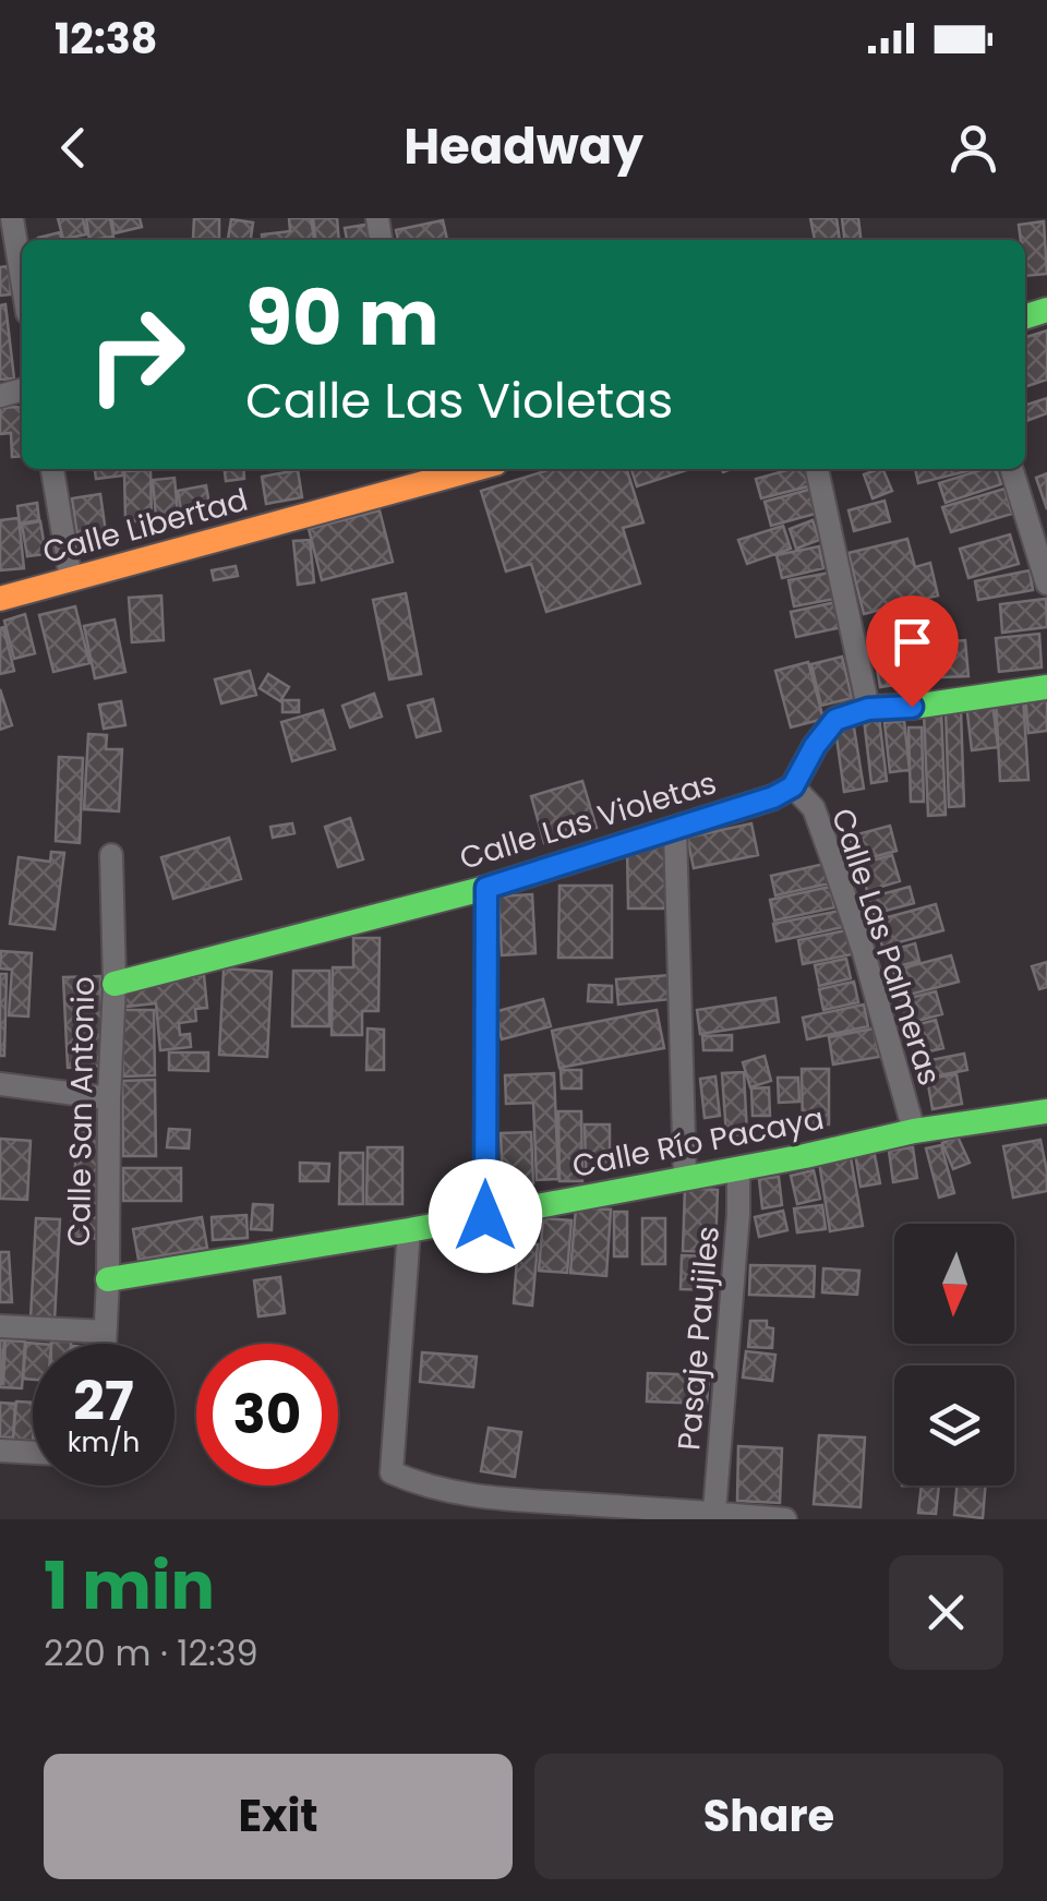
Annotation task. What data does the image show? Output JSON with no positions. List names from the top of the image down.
{
  "streets": {
    "street": [
      "Calle Libertad",
      "Calle Las Violetas",
      "Calle Las Palmeras",
      "Calle San Antonio",
      "Calle Río Pacaya",
      "Pasaje Paujiles"
    ]
  },
  "crossings": [
    ["Calle Las Violetas", "Calle Las Palmeras"],
    ["Calle Las Violetas", "Calle San Antonio"],
    ["Calle Las Palmeras", "Calle Río Pacaya"],
    ["Calle San Antonio", "Calle Río Pacaya"],
    ["Calle Río Pacaya", "Pasaje Paujiles"]
  ],
  "north": "bottom",
  "page": {
    "status": "12:38",
    "header": "Headway",
    "turn": ["90 m", "Calle Las Violetas"],
    "speed": "27 km/h",
    "limit": "30",
    "heading": ["1 min", "220 m · 12:39"],
    "buttons": ["Exit", "Share"]
  }
}
